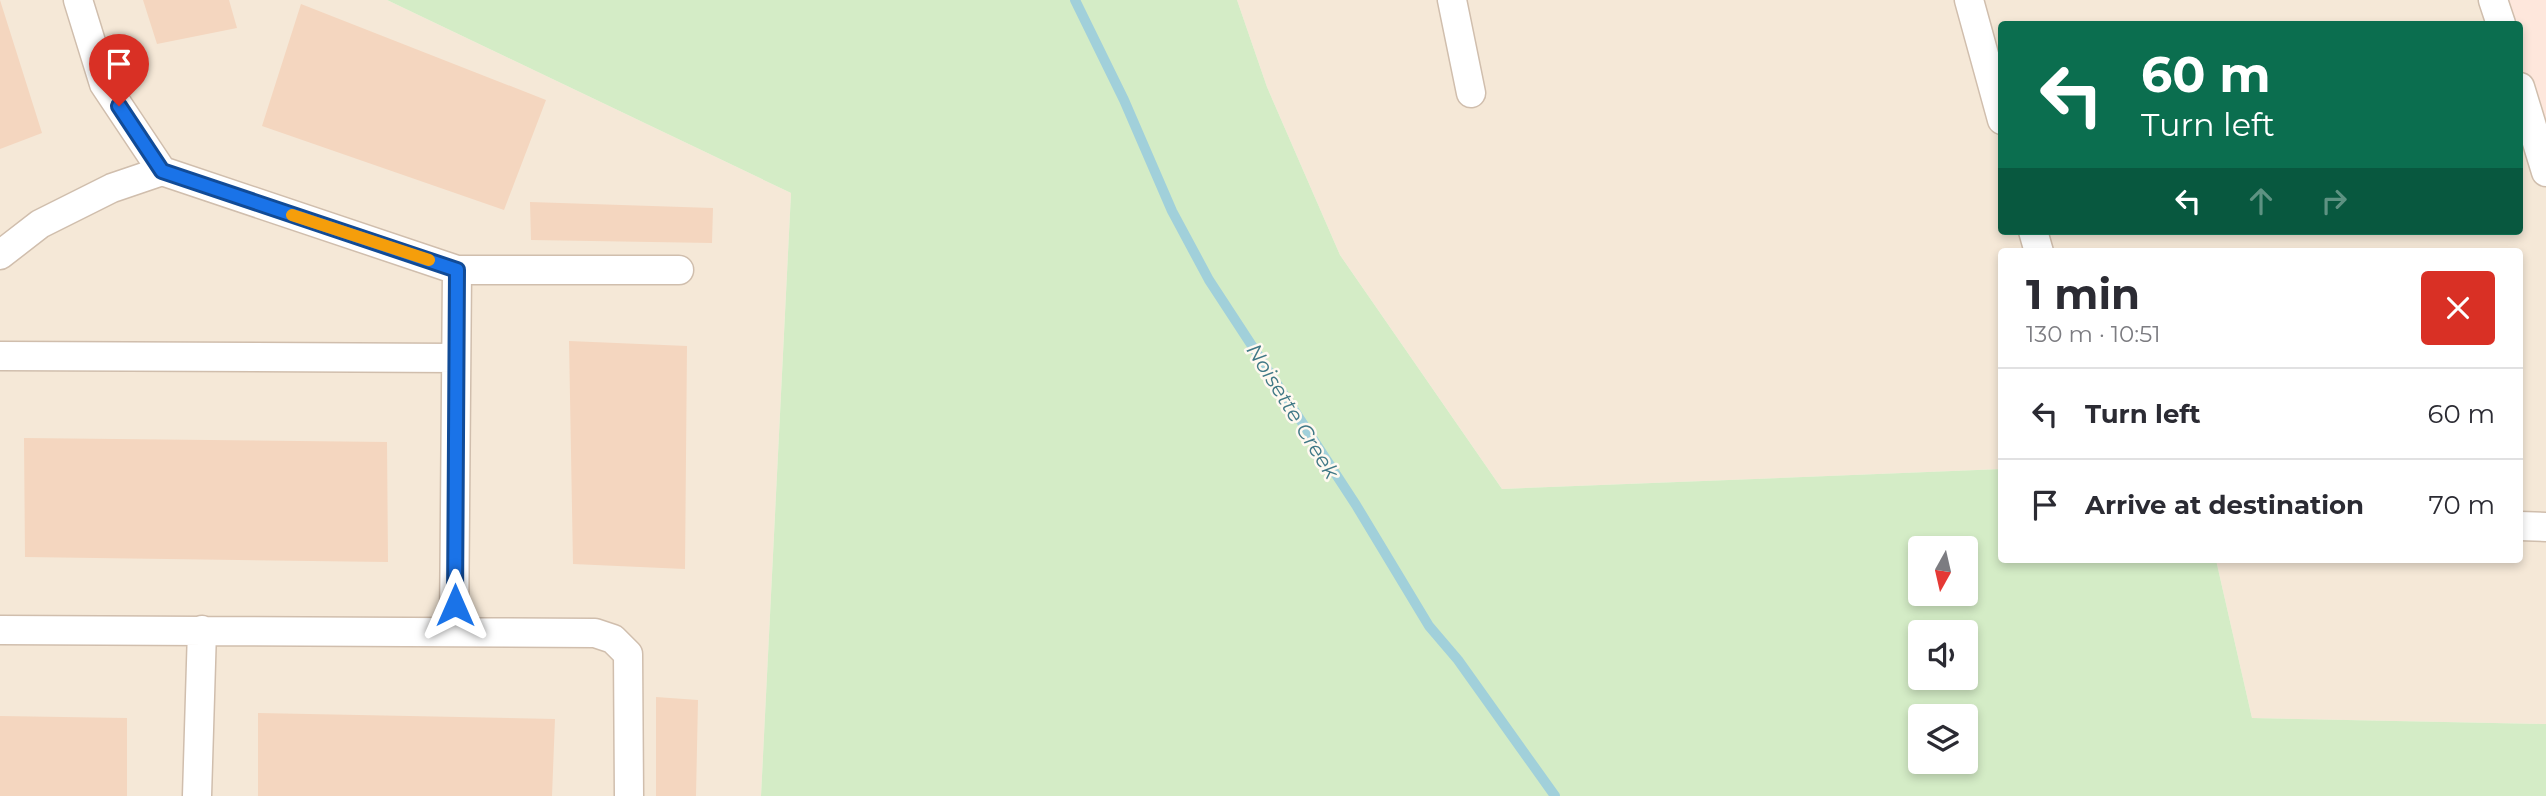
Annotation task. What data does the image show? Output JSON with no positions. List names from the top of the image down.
{
  "water": ["Noisette Creek"],
  "north": "bottom",
  "page": {
    "turn": ["60 m", "Turn left"],
    "heading": ["1 min", "130 m · 10:51"],
    "list": [
      {
        "name": "Turn left",
        "value": "60 m"
      },
      {
        "name": "Arrive at destination",
        "value": "70 m"
      }
    ]
  }
}
